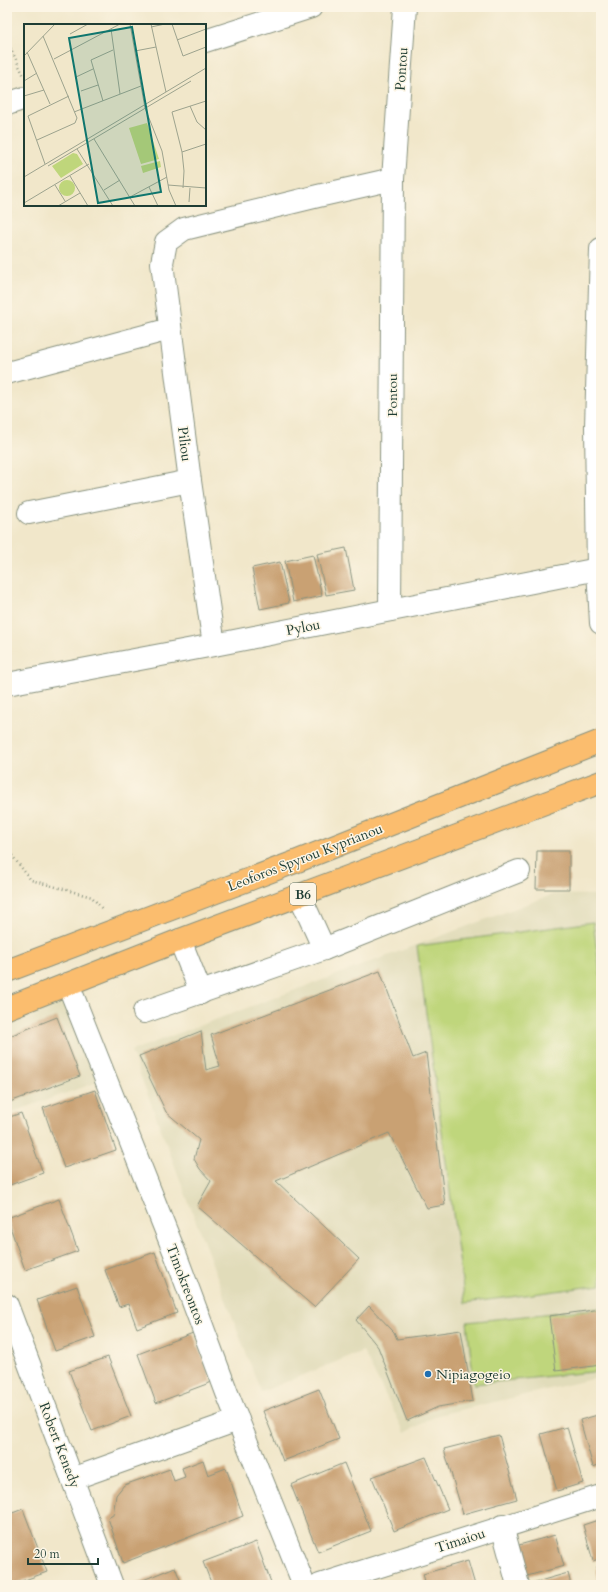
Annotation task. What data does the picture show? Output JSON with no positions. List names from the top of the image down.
{
  "streets": {
    "main road": ["Leoforos Spyrou Kyprianou", "B6"],
    "street": [
      "Pontou",
      "Piliou",
      "Pylou",
      "Timokreontos",
      "Robert Kenedy",
      "Timaiou"
    ]
  },
  "crossings": [
    ["Pontou", "Piliou"],
    ["Pontou", "Pylou"],
    ["Piliou", "Pylou"],
    ["B6", "Timokreontos"]
  ],
  "places": ["Nipiagogeio"],
  "scale_bar": "20 m"
}
